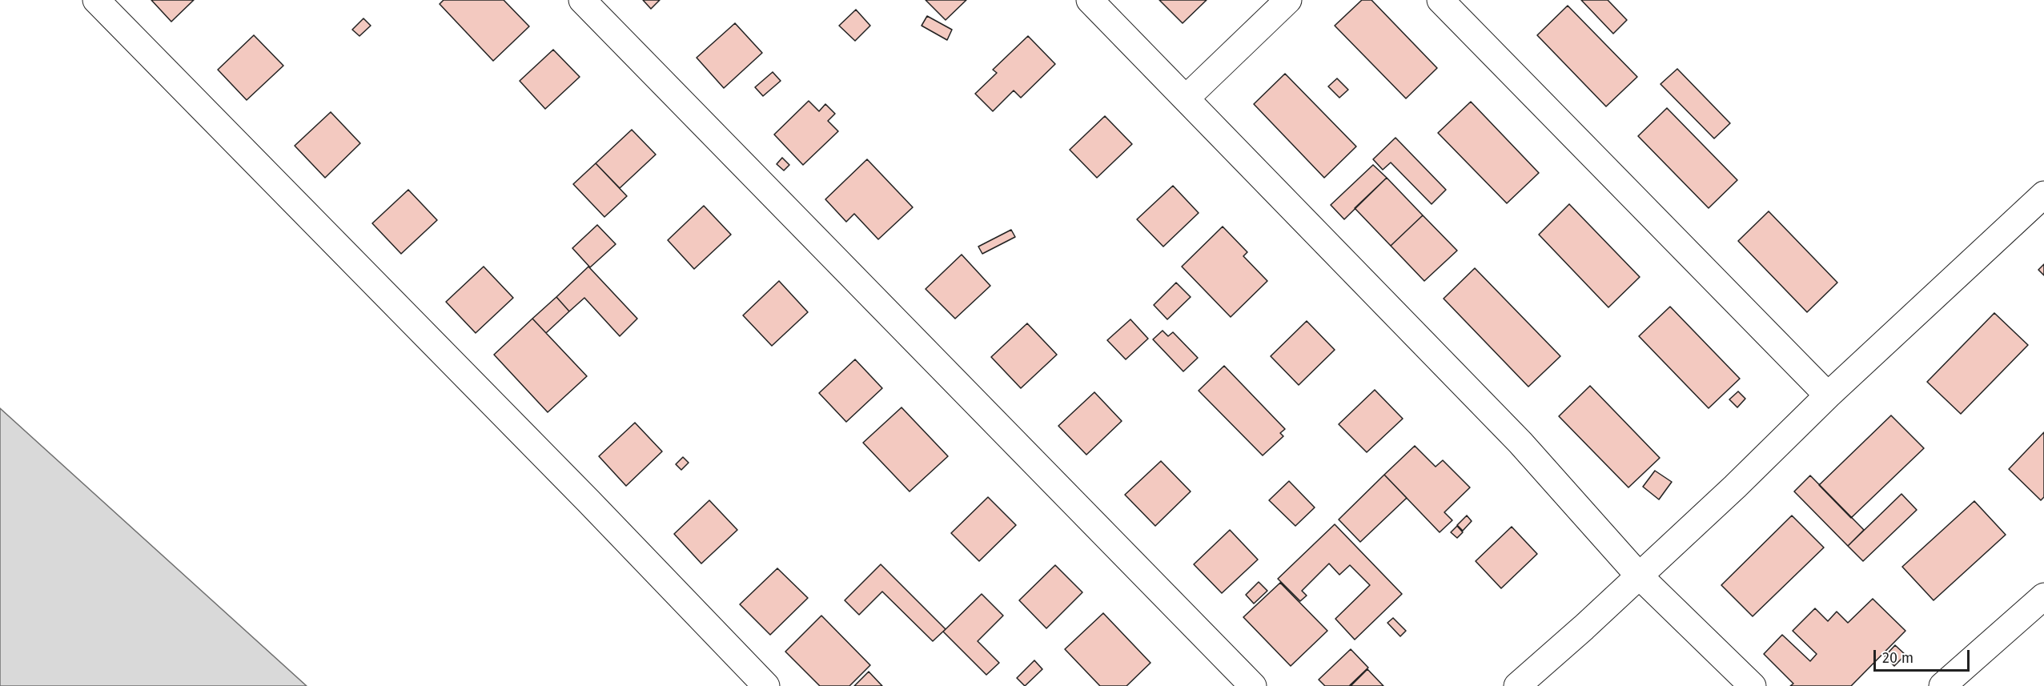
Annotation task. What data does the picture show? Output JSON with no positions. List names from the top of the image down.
{
  "scale_bar": "20 m"
}
